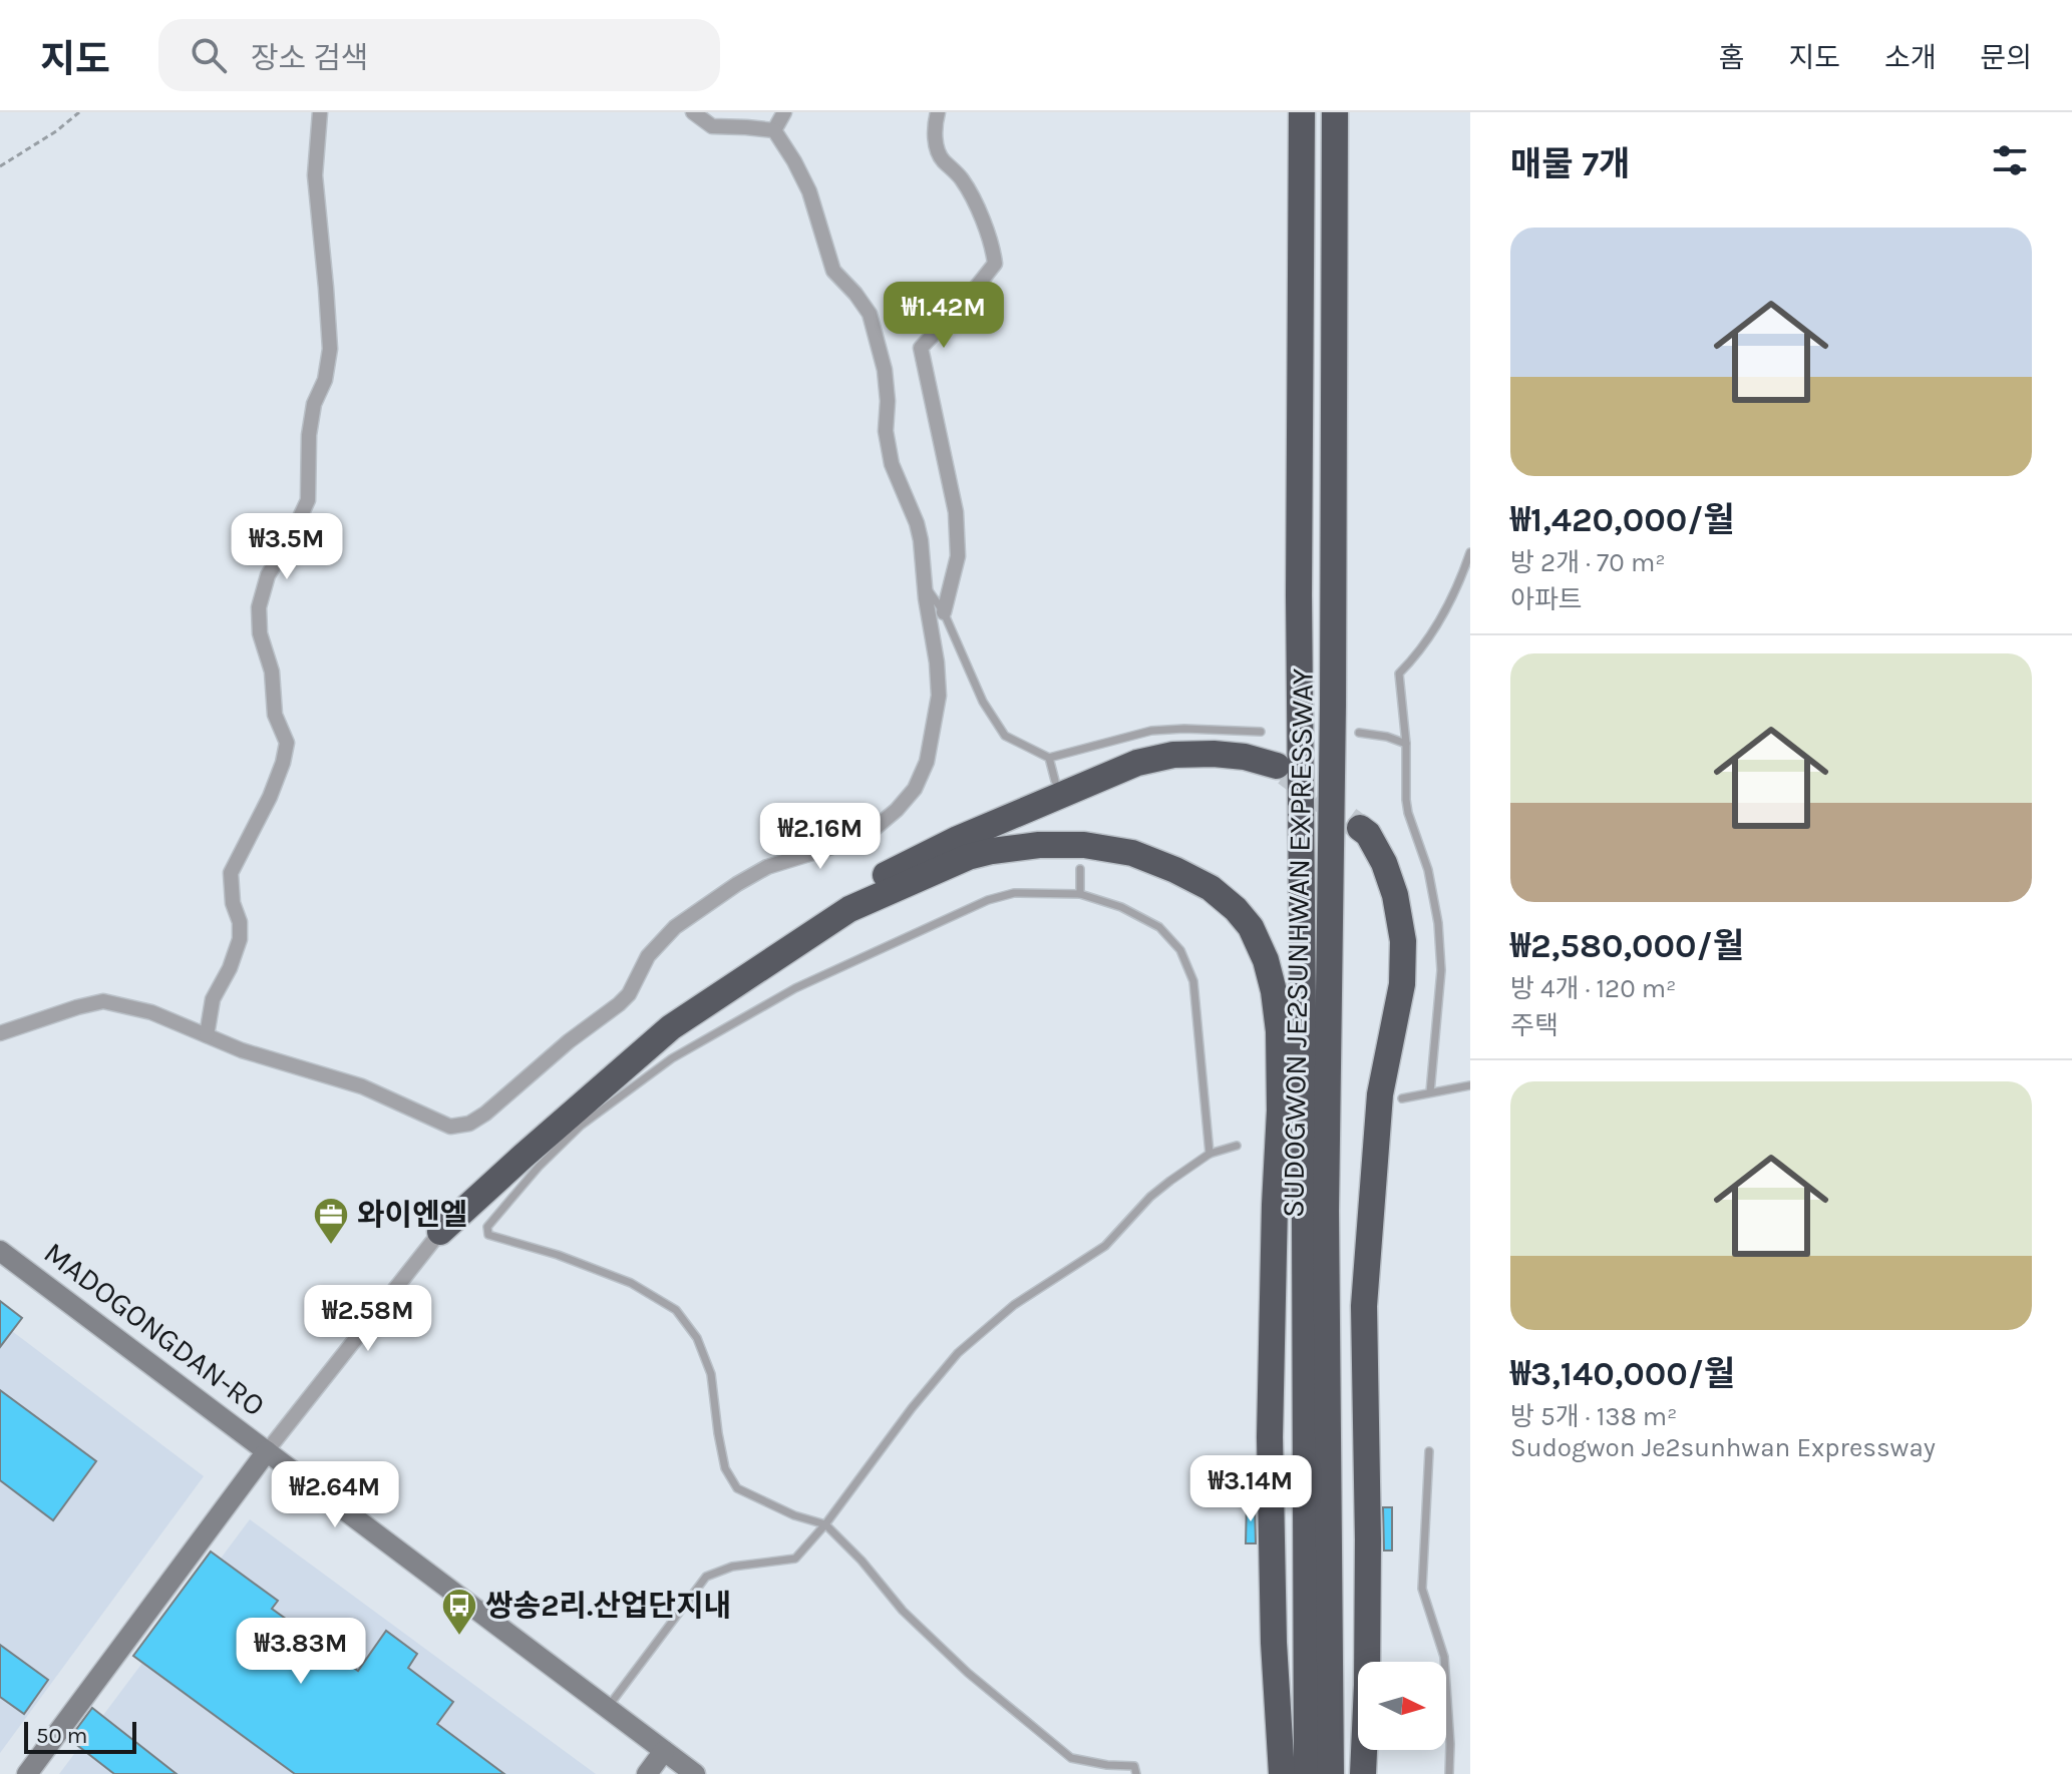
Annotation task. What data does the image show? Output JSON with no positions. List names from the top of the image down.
{
  "streets": {
    "highway": ["SUDOGWON JE2SUNHWAN EXPRESSWAY"],
    "main road": ["MADOGONGDAN-RO"]
  },
  "places": {
    "office": ["와이엔엘"],
    "bus stop": ["쌍송2리.산업단지내"]
  },
  "scale_bar": "50 m",
  "north": "right",
  "page": {
    "header": "지도",
    "search": "장소 검색",
    "nav": [
      "홈",
      "지도",
      "소개",
      "문의"
    ],
    "heading": "매물 7개",
    "list": [
      {
        "name": "₩1,420,000/월",
        "note": "방 2개 · 70 m² · 아파트"
      },
      {
        "name": "₩2,580,000/월",
        "note": "방 4개 · 120 m² · 주택"
      },
      {
        "name": "₩3,140,000/월",
        "note": "방 5개 · 138 m² · Sudogwon Je2sunhwan Expressway"
      }
    ],
    "price": [
      "₩1.42M",
      "₩3.5M",
      "₩2.16M",
      "₩2.58M",
      "₩3.14M",
      "₩2.64M",
      "₩3.83M"
    ],
    "scale": "50 m"
  }
}
